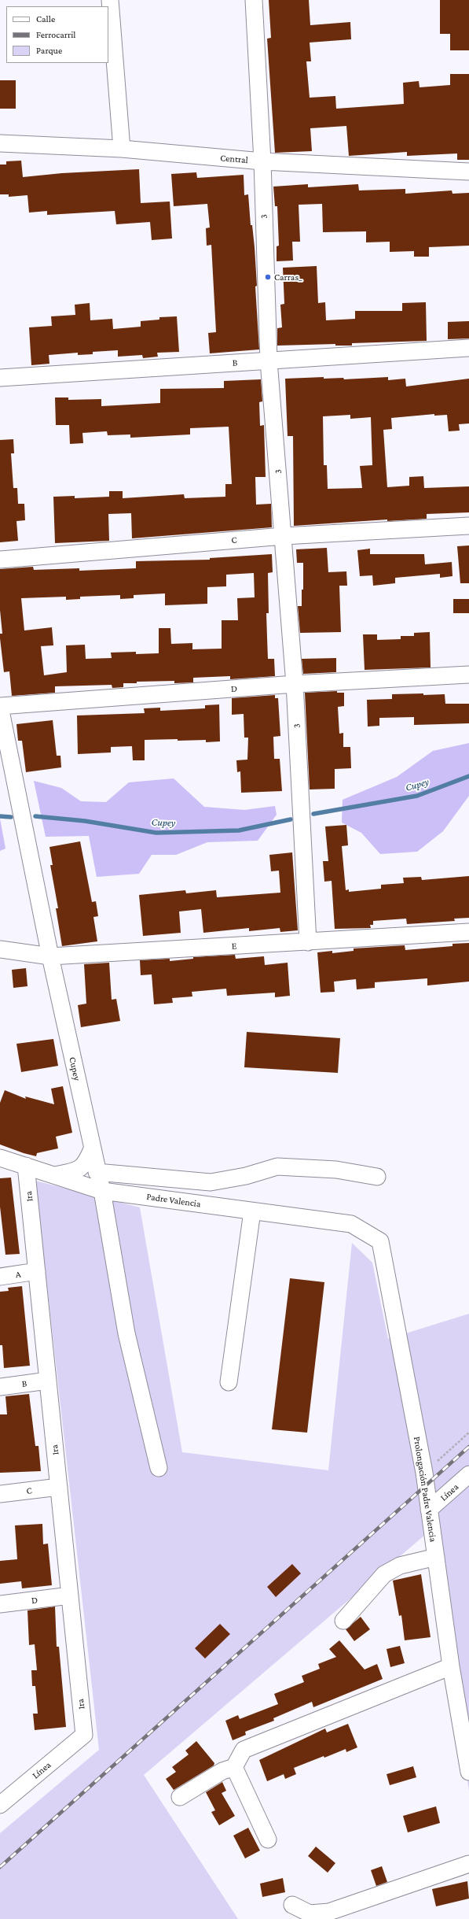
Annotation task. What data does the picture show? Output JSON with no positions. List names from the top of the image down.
{
  "streets": {
    "street": [
      "Central",
      "3",
      "B",
      "C",
      "D",
      "E",
      "Cupey",
      "1ra",
      "Padre Valencia",
      "A",
      "Prolongación Padre Valencia",
      "Línea"
    ]
  },
  "crossings": [
    ["Central", "3"],
    ["3", "B"],
    ["3", "C"],
    ["3", "D"],
    ["3", "E"],
    ["B", "1ra"],
    ["C", "1ra"],
    ["D", "Cupey"],
    ["D", "1ra"],
    ["E", "Cupey"],
    ["Cupey", "Padre Valencia"],
    ["1ra", "Padre Valencia"],
    ["1ra", "A"],
    ["1ra", "Línea"],
    ["Padre Valencia", "Prolongación Padre Valencia"],
    ["Prolongación Padre Valencia", "Línea"]
  ],
  "water": ["Cupey"],
  "places": ["Carras_"],
  "legend": ["Calle", "Ferrocarril", "Parque"]
}
